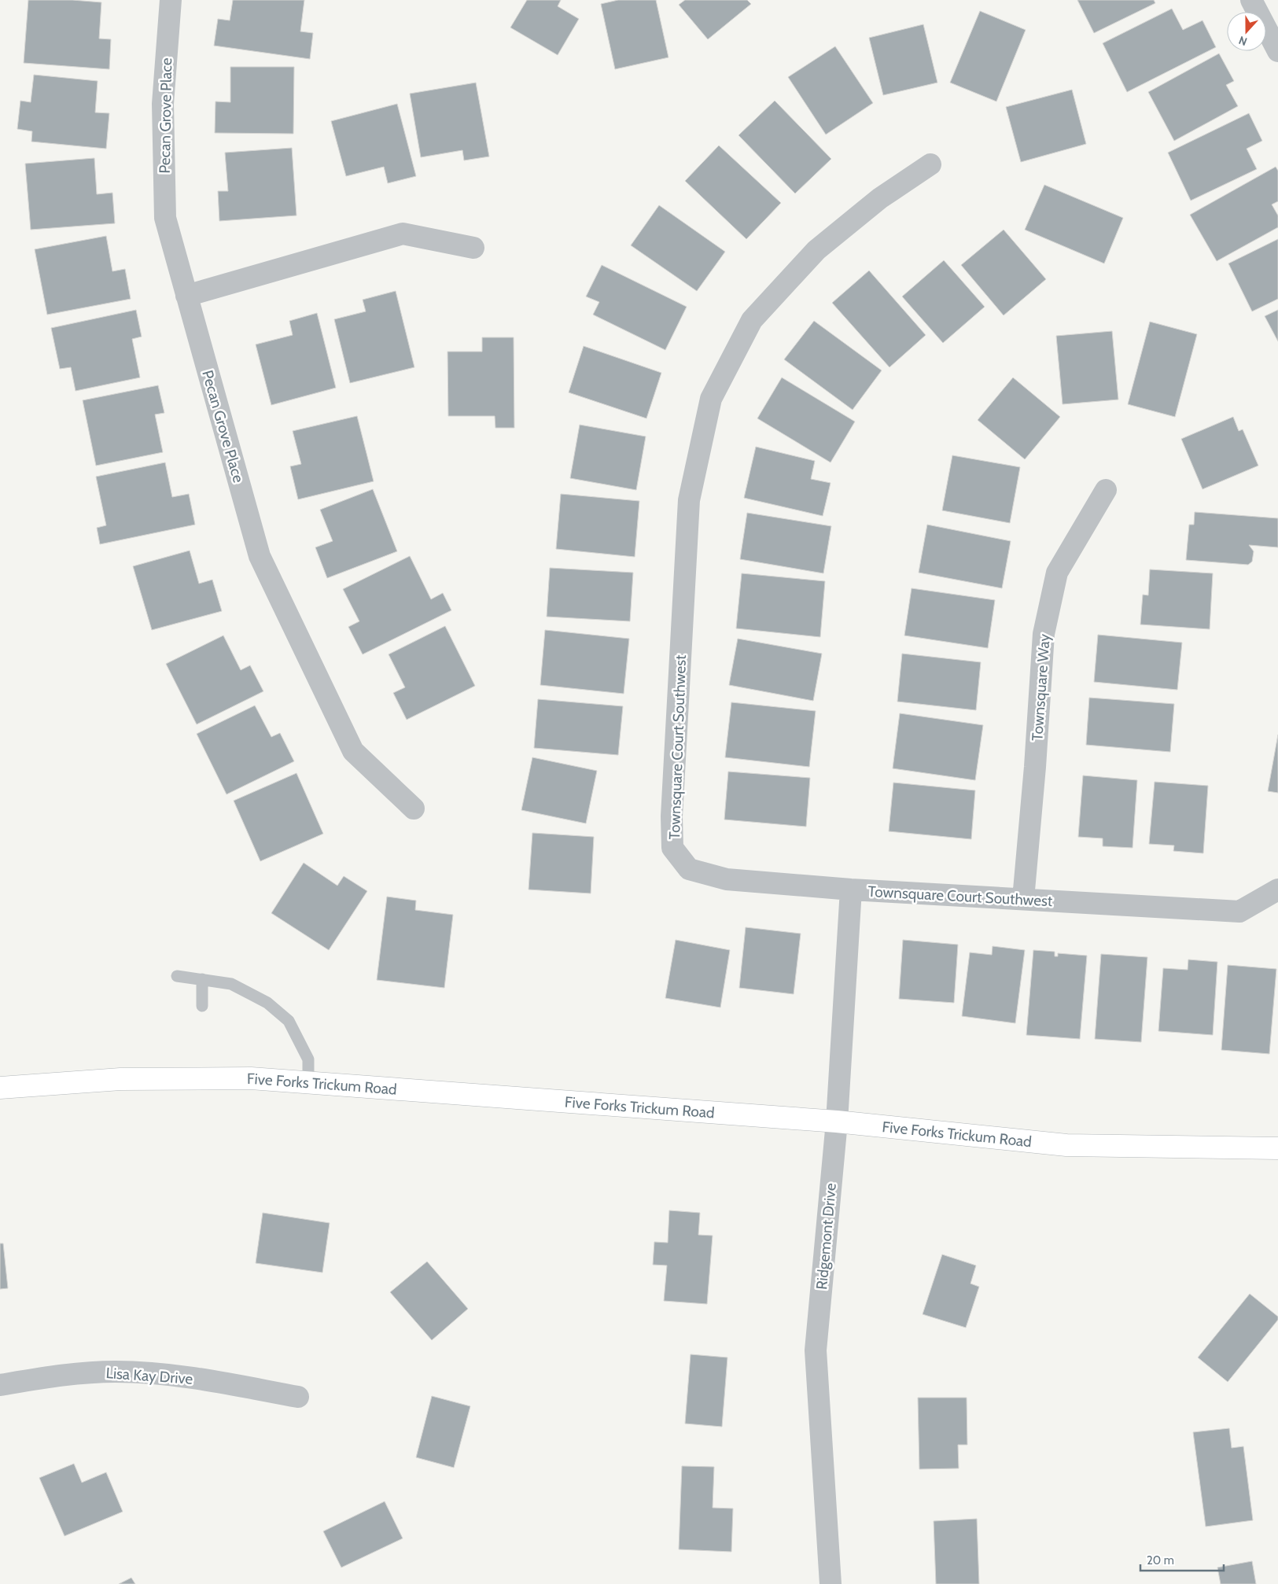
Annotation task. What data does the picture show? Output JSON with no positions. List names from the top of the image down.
{
  "streets": {
    "main road": ["Five Forks Trickum Road"],
    "street": [
      "Pecan Grove Place",
      "Townsquare Way",
      "Townsquare Court Southwest",
      "Ridgemont Drive",
      "Lisa Kay Drive"
    ]
  },
  "crossings": [
    ["Townsquare Way", "Townsquare Court Southwest"],
    ["Townsquare Court Southwest", "Ridgemont Drive"],
    ["Five Forks Trickum Road", "Ridgemont Drive"]
  ],
  "scale_bar": "20 m",
  "north": "bottom"
}
